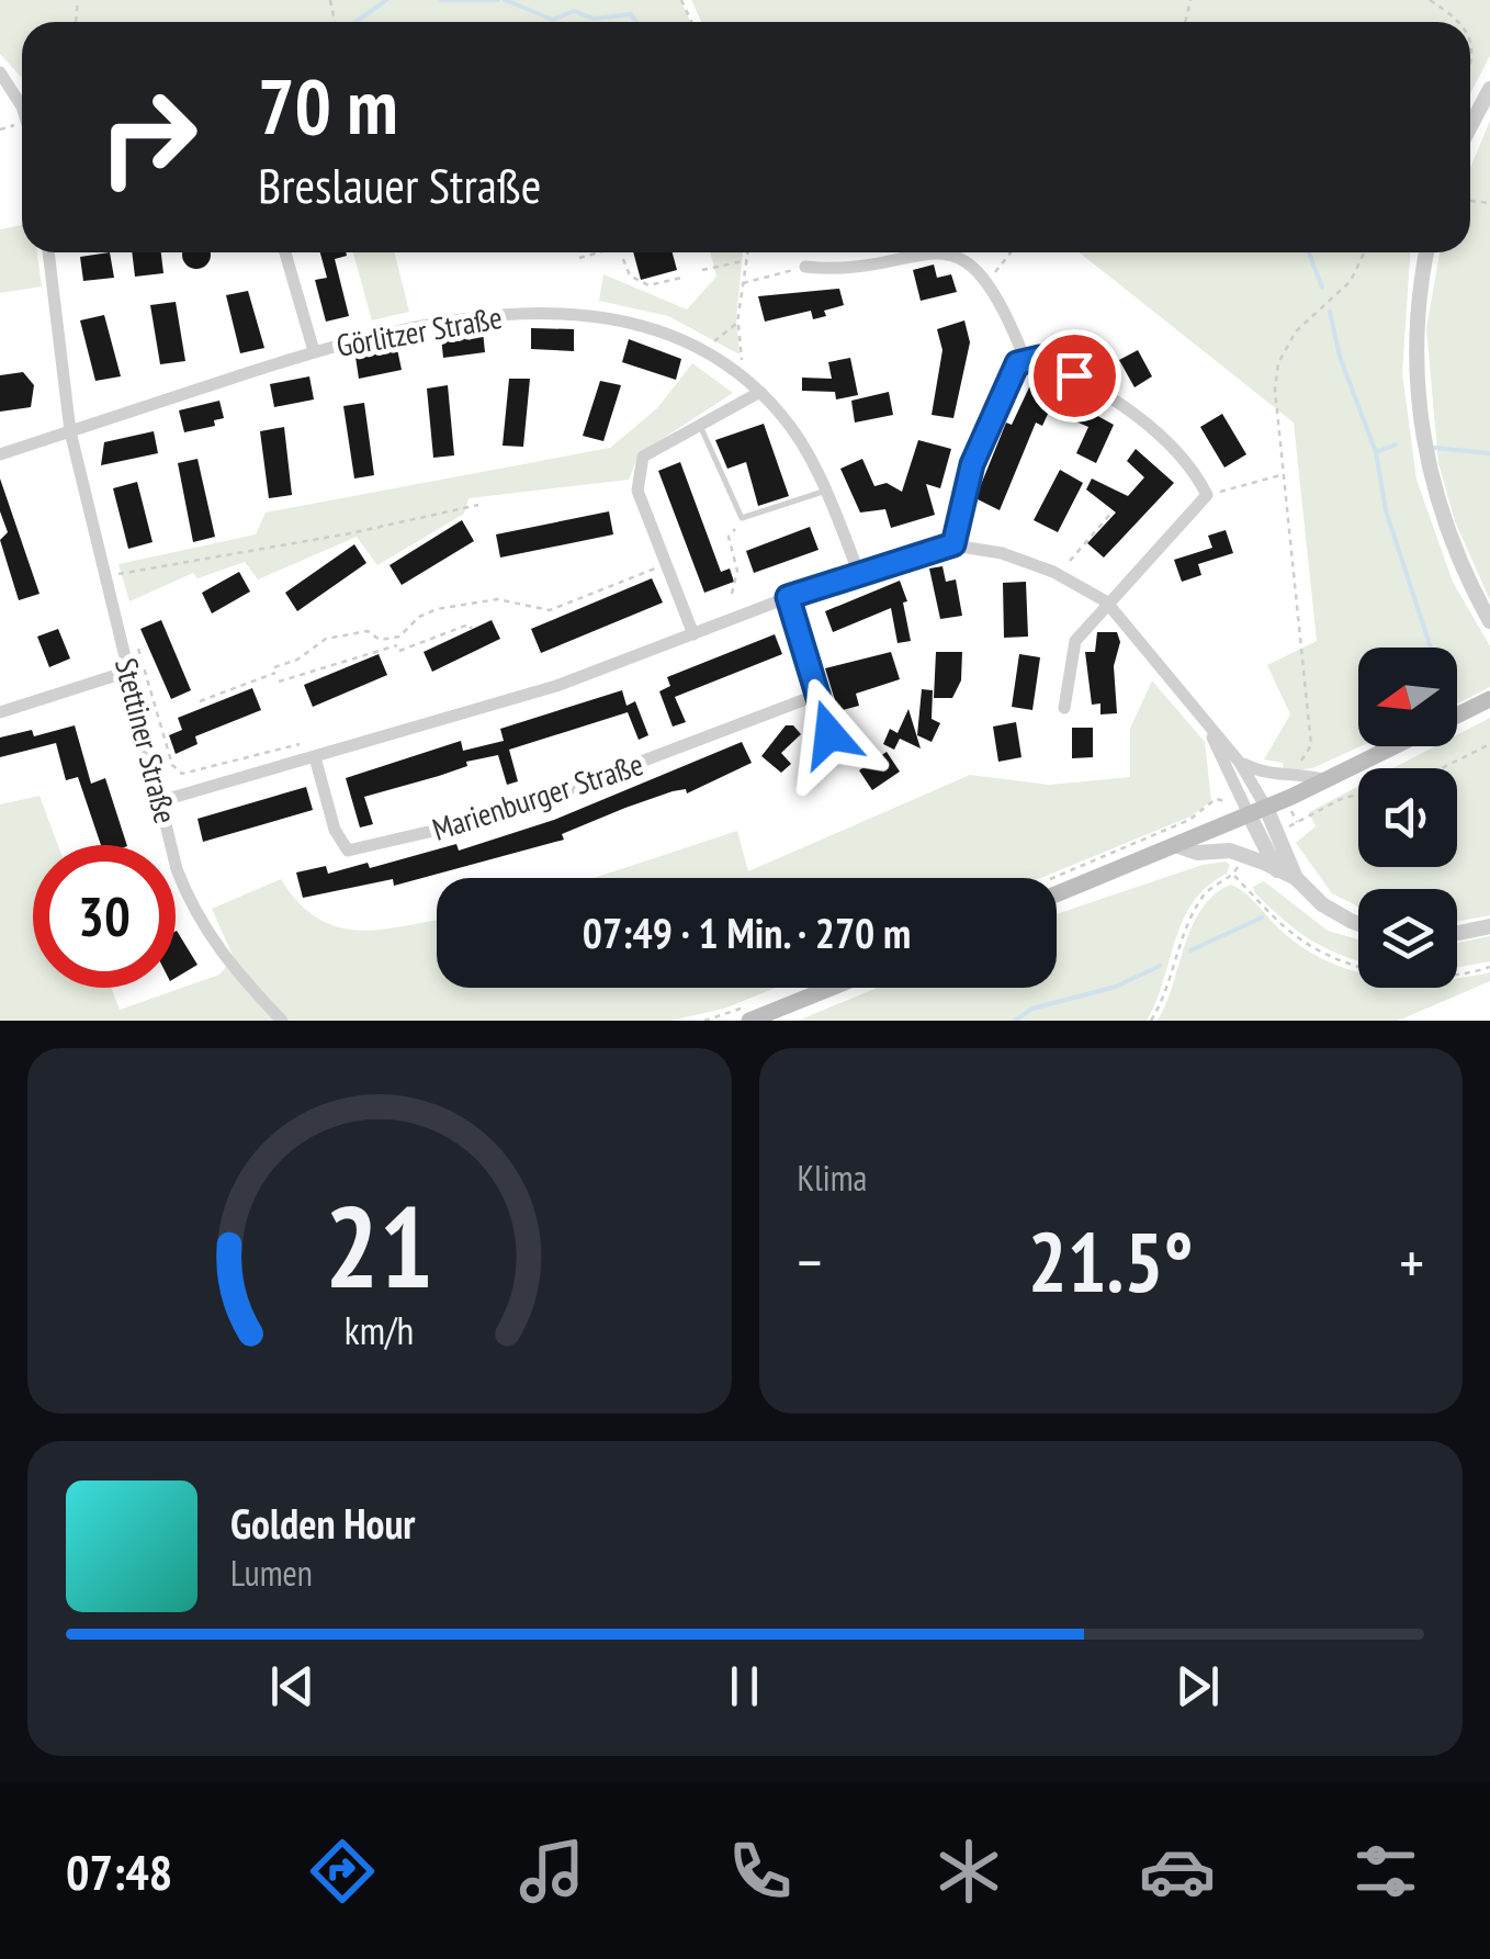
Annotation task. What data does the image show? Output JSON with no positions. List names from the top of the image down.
{
  "streets": {
    "street": ["Görlitzer Straße", "Stettiner Straße", "Marienburger Straße"]
  },
  "crossings": [
    ["Görlitzer Straße", "Stettiner Straße"]
  ],
  "north": "left",
  "page": {
    "turn": ["70 m", "Breslauer Straße"],
    "limit": "30",
    "trip": "07:49 · 1 Min. · 270 m",
    "tile": "Klima",
    "heat": ["−", "21.5°", "+"],
    "song": ["Golden Hour", "Lumen"],
    "tabs": "07:48",
    "gauge": ["21", "km/h"]
  }
}
